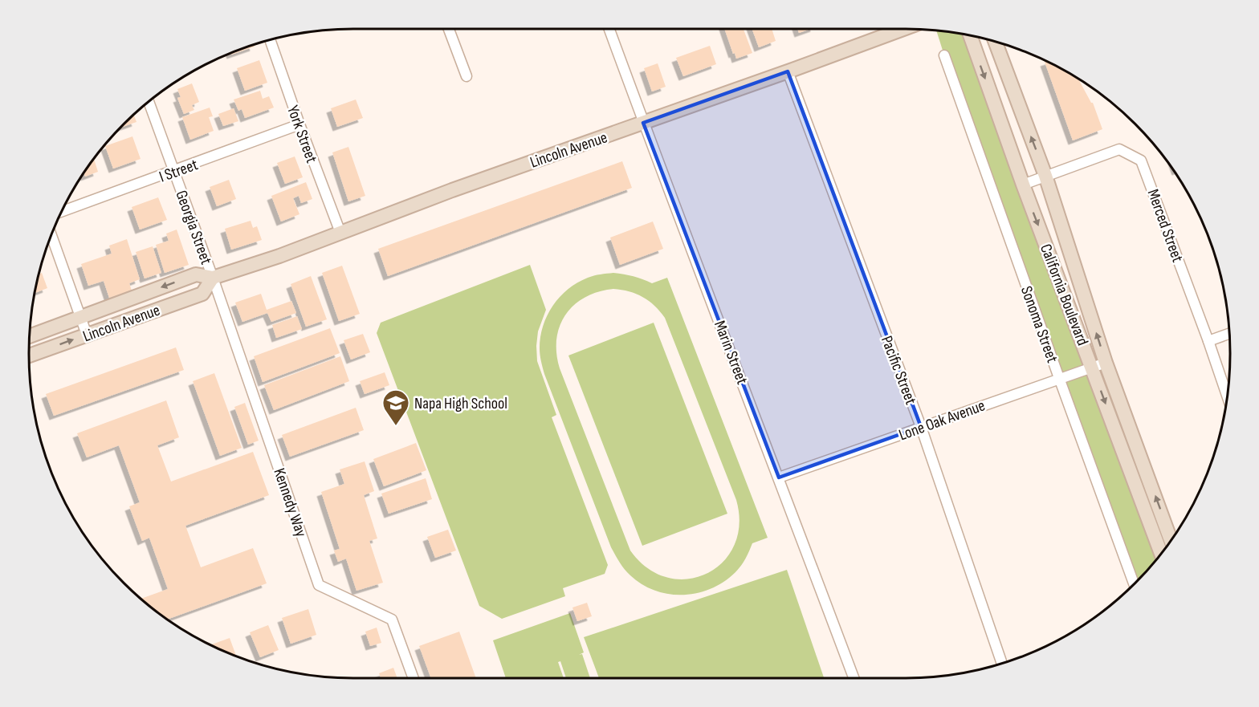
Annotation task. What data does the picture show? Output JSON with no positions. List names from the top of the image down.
{
  "streets": {
    "main road": ["Lincoln Avenue", "California Boulevard"],
    "street": [
      "York Street",
      "I Street",
      "Merced Street",
      "Georgia Street",
      "Sonoma Street",
      "Marin Street",
      "Pacific Street",
      "Lone Oak Avenue",
      "Kennedy Way"
    ]
  },
  "crossings": [
    ["York Street", "Lincoln Avenue"],
    ["York Street", "I Street"],
    ["Lincoln Avenue", "Georgia Street"],
    ["Lincoln Avenue", "Marin Street"],
    ["Lincoln Avenue", "Pacific Street"],
    ["Lincoln Avenue", "Kennedy Way"],
    ["I Street", "Georgia Street"],
    ["Merced Street", "California Boulevard"],
    ["Georgia Street", "Kennedy Way"],
    ["California Boulevard", "Lone Oak Avenue"],
    ["Sonoma Street", "Lone Oak Avenue"],
    ["Marin Street", "Lone Oak Avenue"],
    ["Pacific Street", "Lone Oak Avenue"]
  ],
  "places": {
    "school or university": ["Napa High School"]
  }
}
